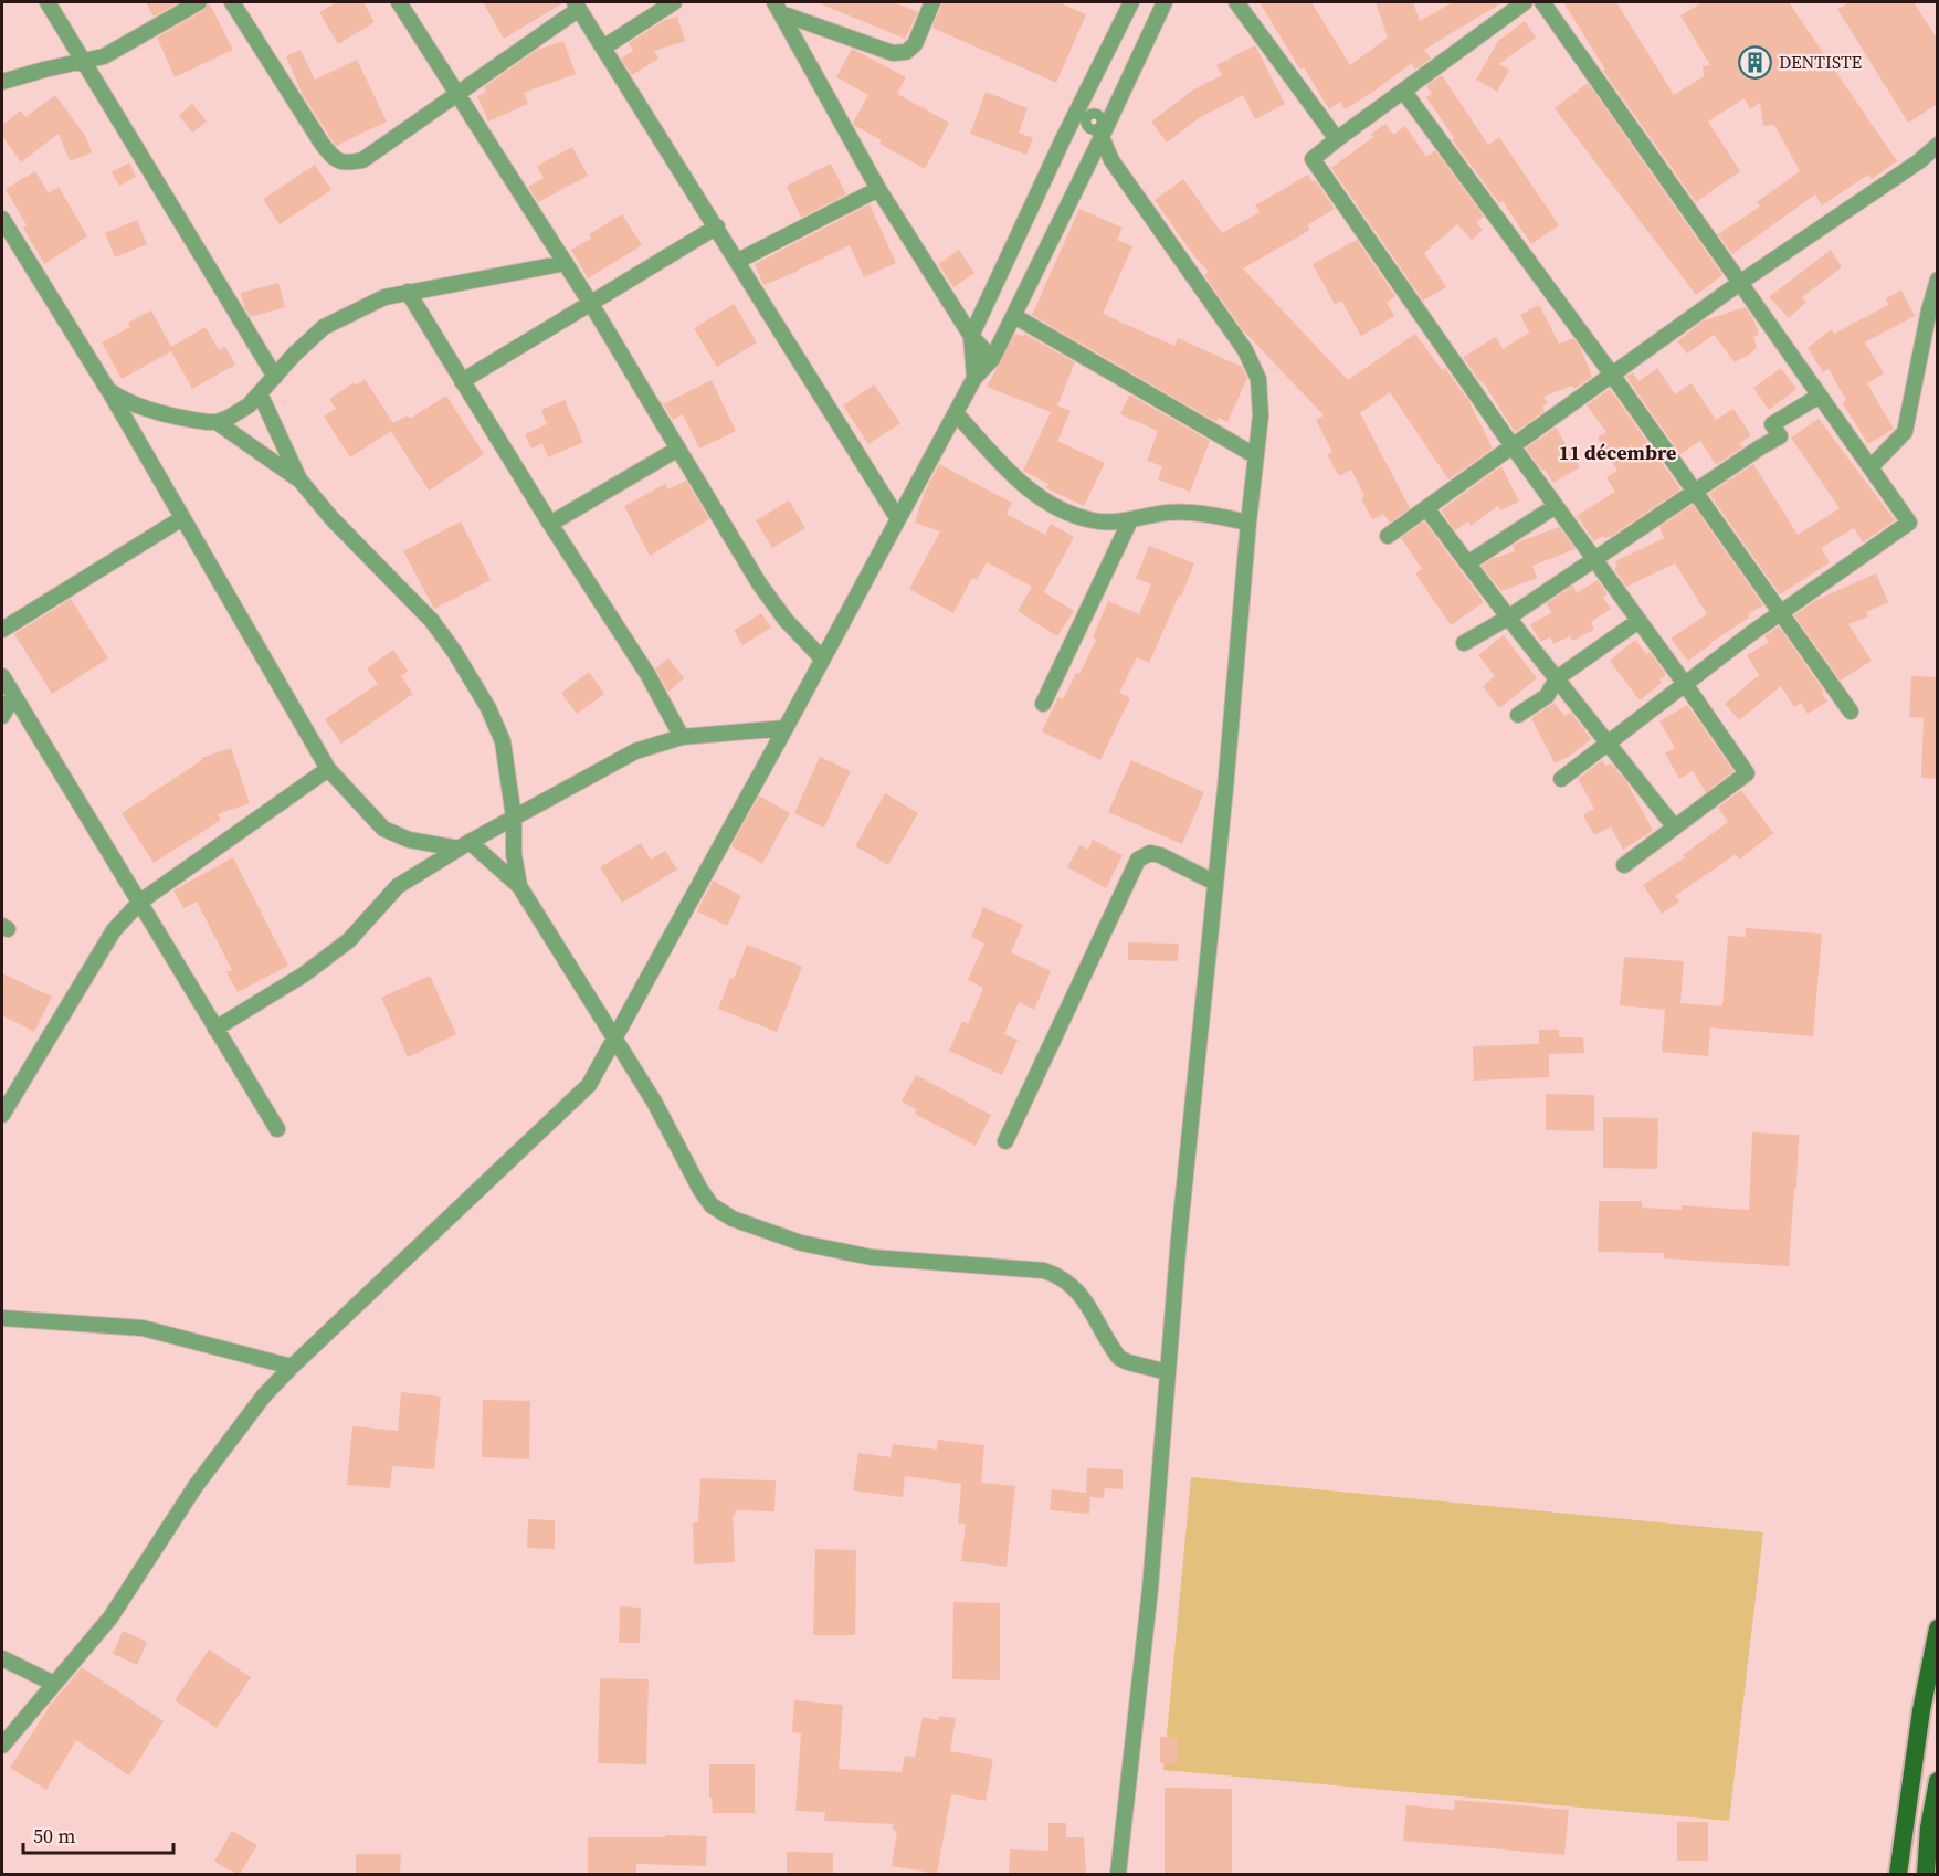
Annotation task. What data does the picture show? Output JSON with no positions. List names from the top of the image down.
{
  "districts": ["11 décembre"],
  "places": {
    "building": ["DENTISTE"]
  },
  "scale_bar": "50 m"
}
